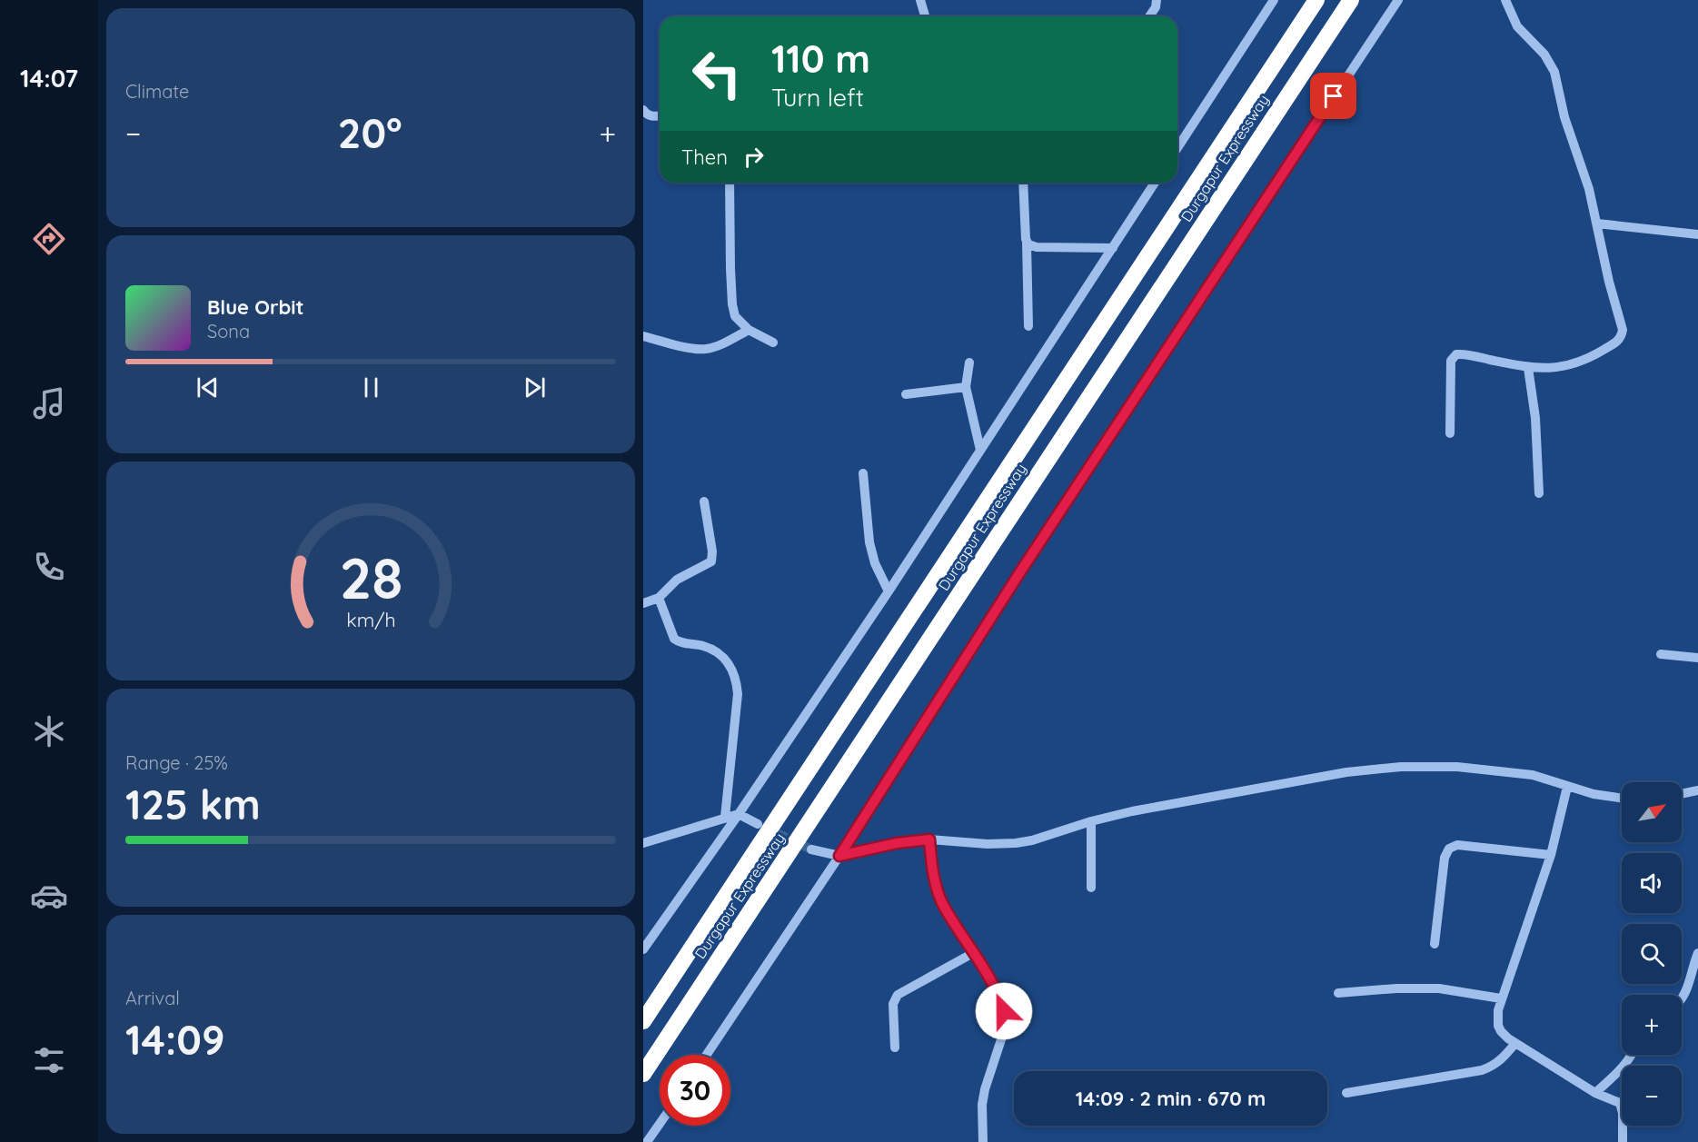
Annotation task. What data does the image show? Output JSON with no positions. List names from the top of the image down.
{
  "streets": {
    "highway": ["Durgapur Expressway"]
  },
  "north": "top right",
  "page": {
    "tabs": "14:07",
    "tile": [
      "Climate",
      ["Range · 25%", "125 km"],
      ["Arrival", "14:09"]
    ],
    "turn": ["110 m", "Turn left"],
    "heat": ["−", "20°", "+"],
    "then": "Then",
    "song": ["Blue Orbit", "Sona"],
    "map_buttons": ["+", "−"],
    "limit": "30",
    "trip": "14:09 · 2 min · 670 m",
    "gauge": ["28", "km/h"]
  }
}
